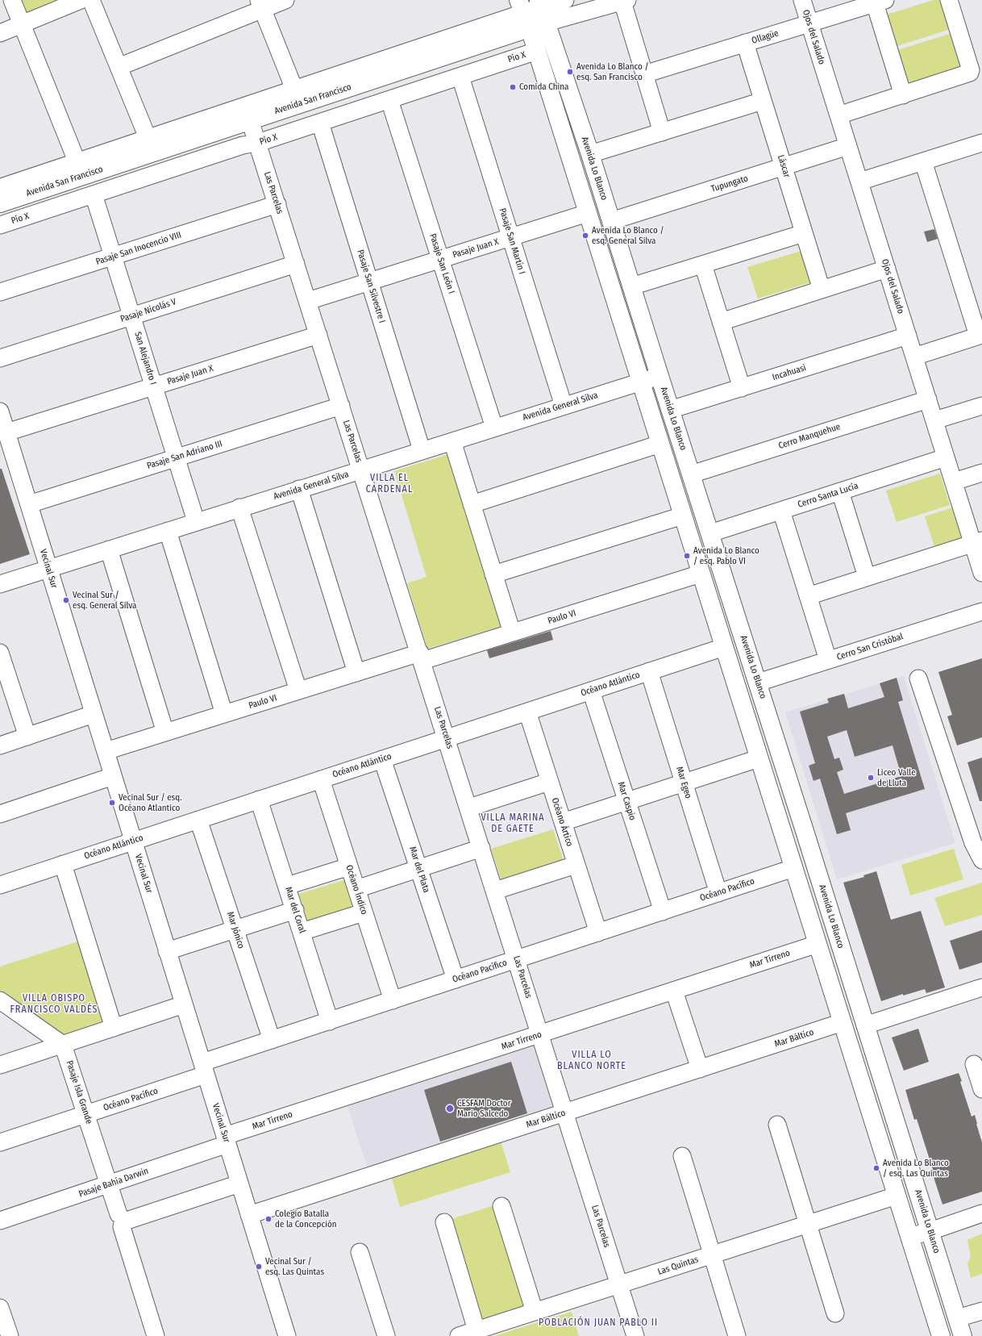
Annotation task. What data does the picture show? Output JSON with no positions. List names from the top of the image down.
{
  "streets": {
    "main road": ["Avenida San Francisco", "Avenida Lo Blanco"],
    "street": [
      "Ollagüe",
      "Ojos del Salado",
      "Pío X",
      "Láscar",
      "Tupungato",
      "Las Parcelas",
      "Pasaje San Martín I",
      "Pasaje San Inocencio VIII",
      "Pasaje Juan X",
      "Pasaje San León I",
      "Pasaje San Silvestre I",
      "Pasaje Nicolás V",
      "San Alejandro I",
      "Incahuasi",
      "Avenida General Silva",
      "Cerro Manquehue",
      "Pasaje San Adriano III",
      "Cerro Santa Lucía",
      "Vecinal Sur",
      "Paulo VI",
      "Cerro San Cristóbal",
      "Océano Atlántico",
      "Mar Egeo",
      "Mar Caspio",
      "Océano Ártico",
      "Mar del Plata",
      "Océano Índico",
      "Océano Pacífico",
      "Mar del Coral",
      "Mar Jónico",
      "Mar Tirreno",
      "Mar Báltico",
      "Pasaje Isla Grande",
      "Pasaje Bahía Darwin",
      "Las Quintas"
    ]
  },
  "crossings": [
    ["Ollagüe", "Ojos del Salado"],
    ["Ollagüe", "Láscar"],
    ["Ojos del Salado", "Tupungato"],
    ["Ojos del Salado", "Incahuasi"],
    ["Ojos del Salado", "Cerro Manquehue"],
    ["Ojos del Salado", "Cerro Santa Lucía"],
    ["Pío X", "Las Parcelas"],
    ["Pío X", "Pasaje San Martín I"],
    ["Pío X", "Pasaje San León I"],
    ["Pío X", "Pasaje San Silvestre I"],
    ["Pío X", "San Alejandro I"],
    ["Avenida San Francisco", "Avenida Lo Blanco"],
    ["Avenida San Francisco", "Las Parcelas"],
    ["Láscar", "Tupungato"],
    ["Avenida Lo Blanco", "Tupungato"],
    ["Avenida Lo Blanco", "Incahuasi"],
    ["Avenida Lo Blanco", "Avenida General Silva"],
    ["Avenida Lo Blanco", "Cerro Manquehue"],
    ["Avenida Lo Blanco", "Cerro Santa Lucía"],
    ["Avenida Lo Blanco", "Cerro San Cristóbal"],
    ["Las Parcelas", "Pasaje San Inocencio VIII"],
    ["Las Parcelas", "Pasaje Juan X"],
    ["Las Parcelas", "Pasaje Nicolás V"],
    ["Las Parcelas", "Avenida General Silva"],
    ["Las Parcelas", "Pasaje San Adriano III"],
    ["Las Parcelas", "Paulo VI"],
    ["Las Parcelas", "Océano Atlántico"],
    ["Las Parcelas", "Océano Pacífico"],
    ["Las Parcelas", "Mar Tirreno"],
    ["Las Parcelas", "Mar Báltico"],
    ["Las Parcelas", "Las Quintas"],
    ["Pasaje San Martín I", "Pasaje Juan X"],
    ["Pasaje San Martín I", "Avenida General Silva"],
    ["Pasaje San Inocencio VIII", "San Alejandro I"],
    ["Pasaje Juan X", "Pasaje San León I"],
    ["Pasaje Juan X", "Pasaje San Silvestre I"],
    ["Pasaje Juan X", "San Alejandro I"],
    ["Pasaje Juan X", "Vecinal Sur"],
    ["Pasaje San León I", "Avenida General Silva"],
    ["Pasaje San Silvestre I", "Avenida General Silva"],
    ["Pasaje Nicolás V", "San Alejandro I"],
    ["San Alejandro I", "Avenida General Silva"],
    ["San Alejandro I", "Pasaje San Adriano III"],
    ["Avenida General Silva", "Vecinal Sur"],
    ["Pasaje San Adriano III", "Vecinal Sur"],
    ["Vecinal Sur", "Paulo VI"],
    ["Vecinal Sur", "Océano Atlántico"],
    ["Vecinal Sur", "Océano Pacífico"],
    ["Vecinal Sur", "Mar Tirreno"],
    ["Vecinal Sur", "Mar Báltico"],
    ["Vecinal Sur", "Pasaje Bahía Darwin"],
    ["Océano Atlántico", "Mar Egeo"],
    ["Océano Atlántico", "Mar Caspio"],
    ["Océano Atlántico", "Océano Ártico"],
    ["Océano Atlántico", "Mar del Plata"],
    ["Océano Atlántico", "Océano Índico"],
    ["Océano Atlántico", "Mar del Coral"],
    ["Océano Atlántico", "Mar Jónico"],
    ["Mar Egeo", "Océano Pacífico"],
    ["Mar Caspio", "Océano Pacífico"],
    ["Océano Ártico", "Océano Pacífico"],
    ["Mar del Plata", "Océano Pacífico"],
    ["Océano Índico", "Océano Pacífico"],
    ["Océano Pacífico", "Mar del Coral"],
    ["Océano Pacífico", "Mar Jónico"],
    ["Océano Pacífico", "Pasaje Isla Grande"],
    ["Mar Tirreno", "Pasaje Bahía Darwin"],
    ["Pasaje Isla Grande", "Pasaje Bahía Darwin"]
  ],
  "districts": [
    "VILLA EL CARDENAL",
    "VILLA MARINA DE GAETE",
    "VILLA OBISPO FRANCISCO VALDÉS",
    "VILLA LO BLANCO NORTE",
    "POBLACIÓN JUAN PABLO II"
  ],
  "places": [
    "Avenida Lo Blanco / esq. San Francisco",
    "Comida China",
    "Avenida Lo Blanco / esq. General Silva",
    "Avenida Lo Blanco / esq. Pablo VI",
    "Vecinal Sur / esq. General Silva",
    "Liceo Valle de Lluta",
    "Vecinal Sur / esq. Océano Atlantico",
    "CESFAM Doctor Mario Salcedo",
    "Avenida Lo Blanco / esq. Las Quintas",
    "Colegio Batalla de la Concepción",
    "Vecinal Sur / esq. Las Quintas"
  ]
}
